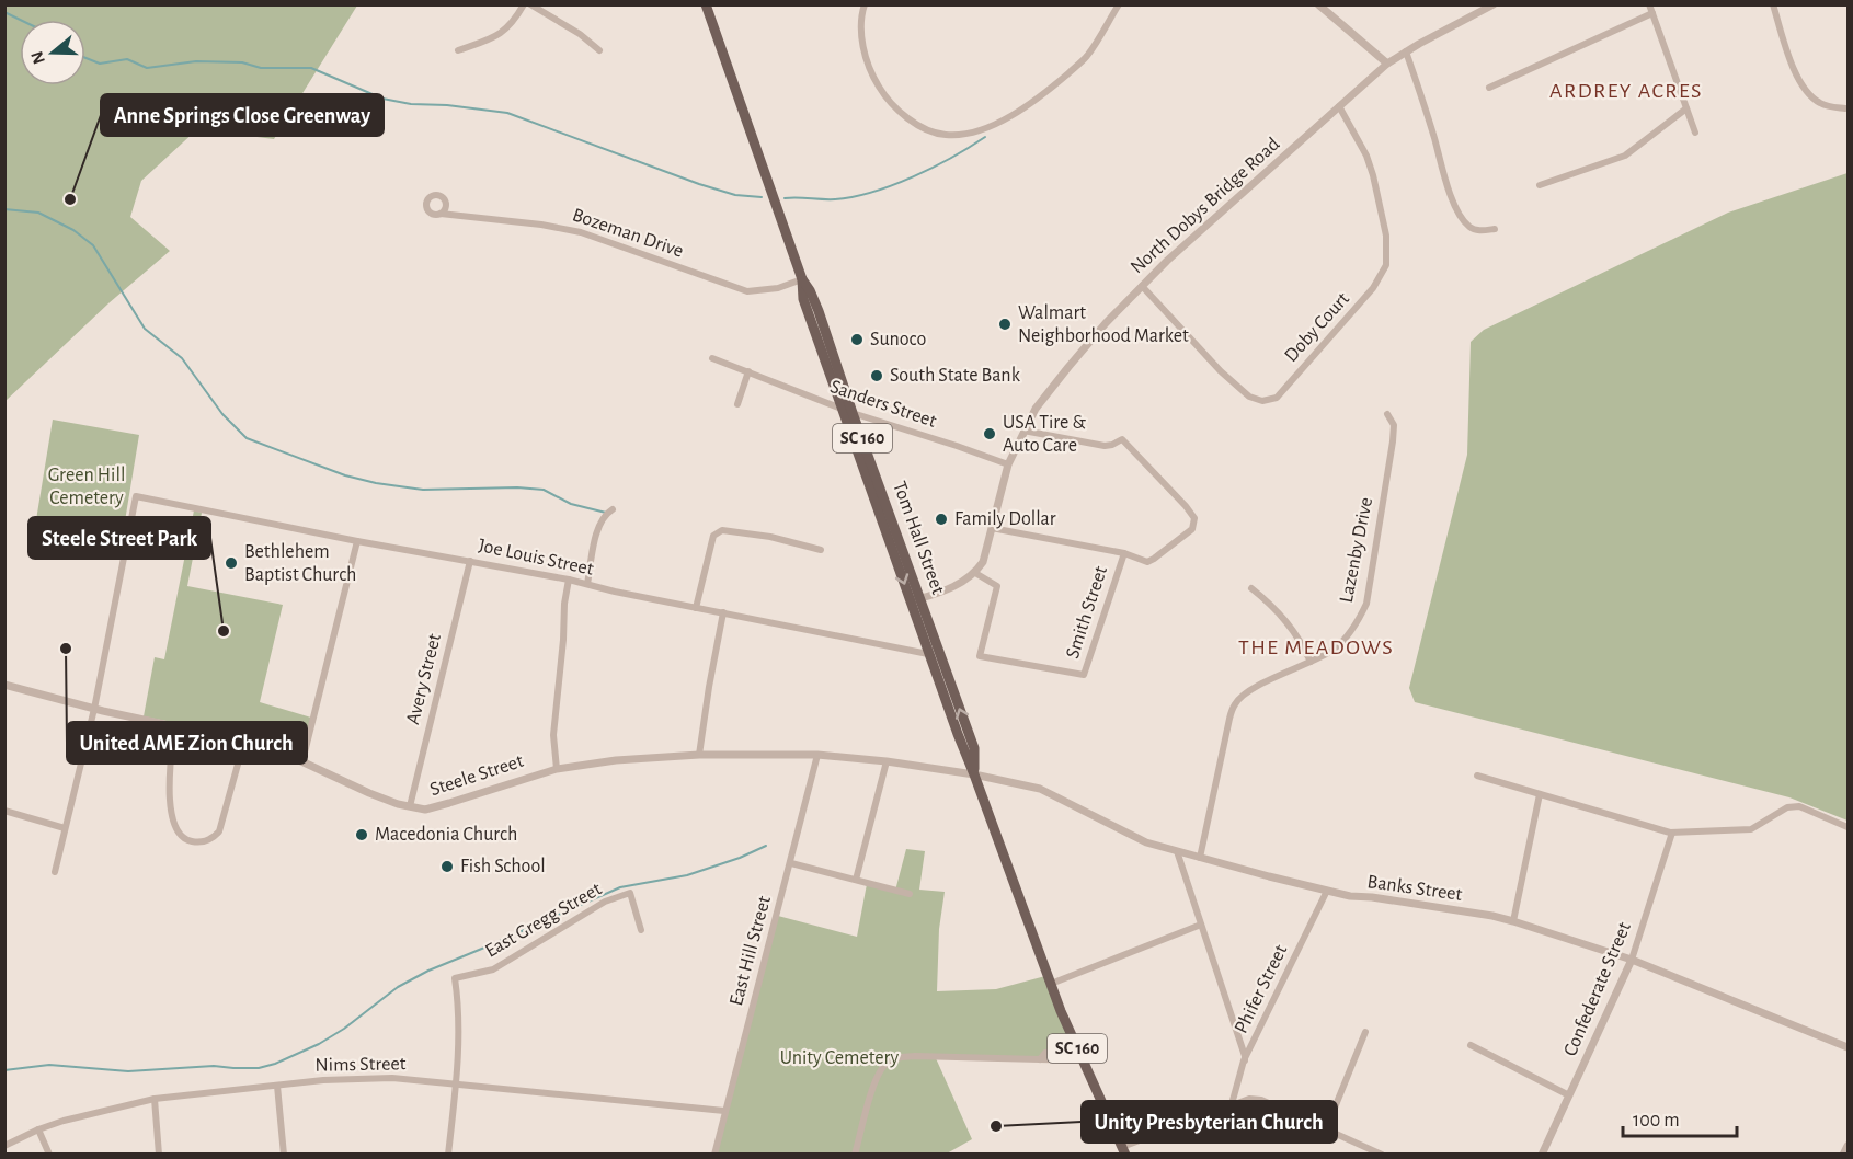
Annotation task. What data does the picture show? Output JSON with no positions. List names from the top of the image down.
{
  "streets": {
    "main road": ["SC 160", "Tom Hall Street"],
    "street": [
      "North Dobys Bridge Road",
      "Bozeman Drive",
      "Doby Court",
      "Sanders Street",
      "Lazenby Drive",
      "Joe Louis Street",
      "Smith Street",
      "Avery Street",
      "Steele Street",
      "Banks Street",
      "East Gregg Street",
      "East Hill Street",
      "Phifer Street",
      "Confederate Street",
      "Nims Street"
    ]
  },
  "crossings": [
    ["North Dobys Bridge Road", "Doby Court"],
    ["North Dobys Bridge Road", "Sanders Street"],
    ["North Dobys Bridge Road", "Smith Street"],
    ["Bozeman Drive", "Tom Hall Street"],
    ["Sanders Street", "Tom Hall Street"],
    ["Tom Hall Street", "Joe Louis Street"],
    ["Tom Hall Street", "Steele Street"],
    ["Tom Hall Street", "Banks Street"],
    ["Lazenby Drive", "Banks Street"],
    ["Joe Louis Street", "Avery Street"],
    ["Joe Louis Street", "Steele Street"],
    ["Avery Street", "Steele Street"],
    ["Steele Street", "Banks Street"],
    ["Steele Street", "East Hill Street"],
    ["Banks Street", "Phifer Street"],
    ["Banks Street", "Confederate Street"],
    ["East Gregg Street", "Nims Street"],
    ["East Hill Street", "Nims Street"]
  ],
  "districts": ["ARDREY ACRES", "THE MEADOWS"],
  "parks": ["Green Hill Cemetery", "Unity Cemetery"],
  "places": [
    "Anne Springs Close Greenway",
    "Walmart Neighborhood Market",
    "Sunoco",
    "South State Bank",
    "USA Tire & Auto Care",
    "Family Dollar",
    "Bethlehem Baptist Church",
    "Steele Street Park",
    "United AME Zion Church",
    "Macedonia Church",
    "Fish School",
    "Unity Presbyterian Church"
  ],
  "scale_bar": "100 m",
  "north": "left"
}
